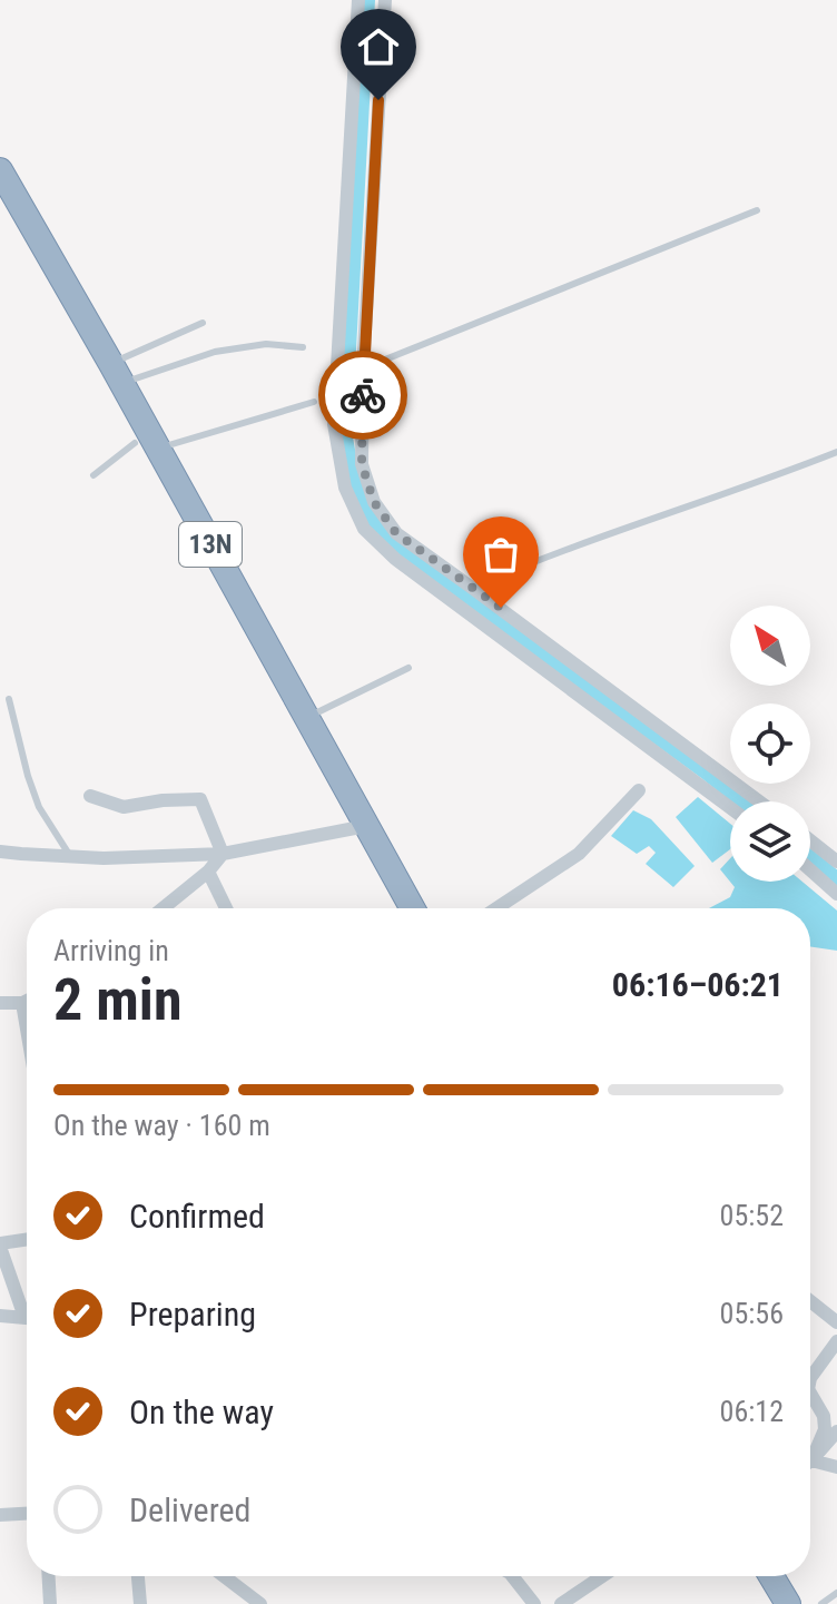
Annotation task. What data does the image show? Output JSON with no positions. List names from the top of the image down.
{
  "streets": {
    "highway": ["13N"]
  },
  "north": "top left",
  "page": {
    "heading": ["2 min", "Arriving in", "06:16–06:21"],
    "bar": "On the way · 160 m",
    "list": [
      ["Confirmed", "05:52"],
      ["Preparing", "05:56"],
      ["On the way", "06:12"],
      "Delivered"
    ]
  }
}
